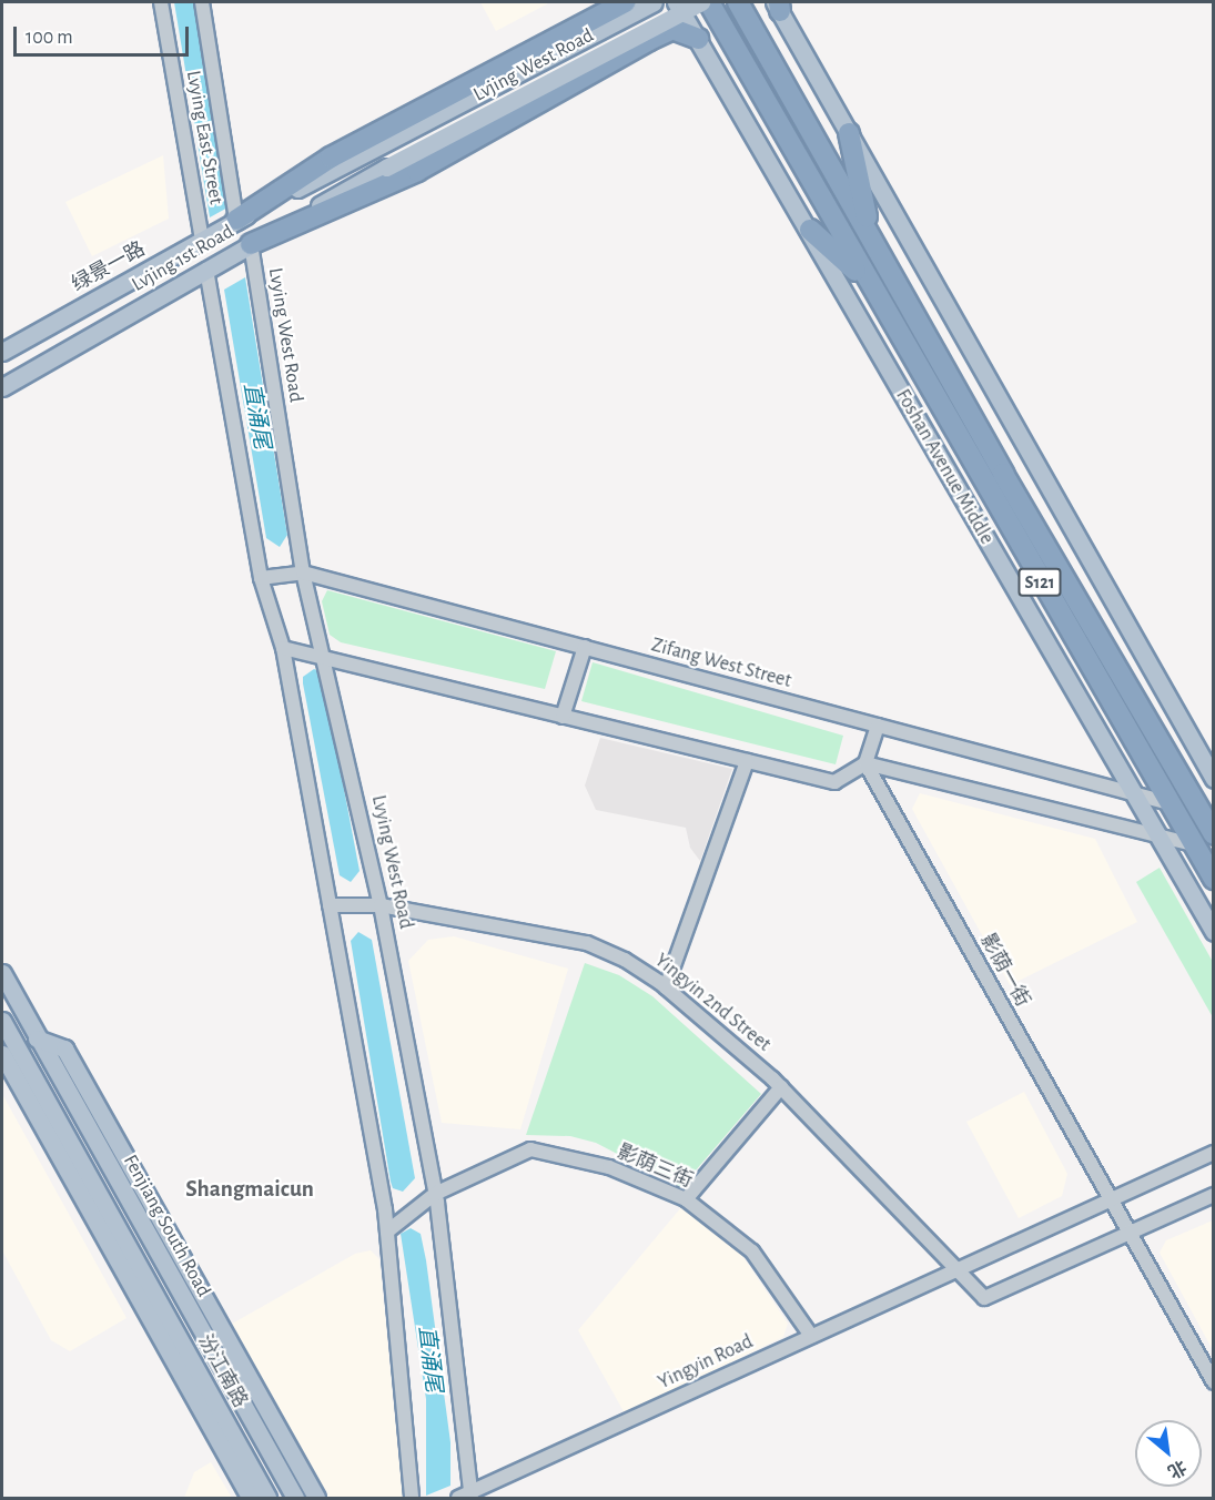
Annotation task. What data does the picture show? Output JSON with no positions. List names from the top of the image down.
{
  "streets": {
    "highway": ["Foshan Avenue Middle", "S121"],
    "main road": [
      "Lvjing West Road",
      "Lvjing 1st Road",
      "绿景一路",
      "Fenjiang South Road",
      "汾江南路"
    ],
    "street": [
      "Lvying East Street",
      "Lvying West Road",
      "Zifang West Street",
      "影荫一街",
      "Yingyin 2nd Street",
      "影荫三街",
      "Yingyin Road"
    ]
  },
  "crossings": [
    ["Lvjing West Road", "Lvjing 1st Road"],
    ["Lvying East Street", "Lvjing 1st Road"],
    ["Lvying East Street", "绿景一路"],
    ["Lvjing 1st Road", "绿景一路"],
    ["Lvjing 1st Road", "Lvying West Road"],
    ["Lvying West Road", "Zifang West Street"],
    ["Lvying West Road", "Yingyin 2nd Street"],
    ["Lvying West Road", "影荫三街"],
    ["Lvying West Road", "Yingyin Road"],
    ["Foshan Avenue Middle", "Zifang West Street"],
    ["影荫一街", "Yingyin Road"],
    ["Yingyin 2nd Street", "Yingyin Road"],
    ["影荫三街", "Yingyin Road"]
  ],
  "districts": ["Shangmaicun"],
  "water": ["直涌尾"],
  "scale_bar": "100 m",
  "north": "bottom right"
}
